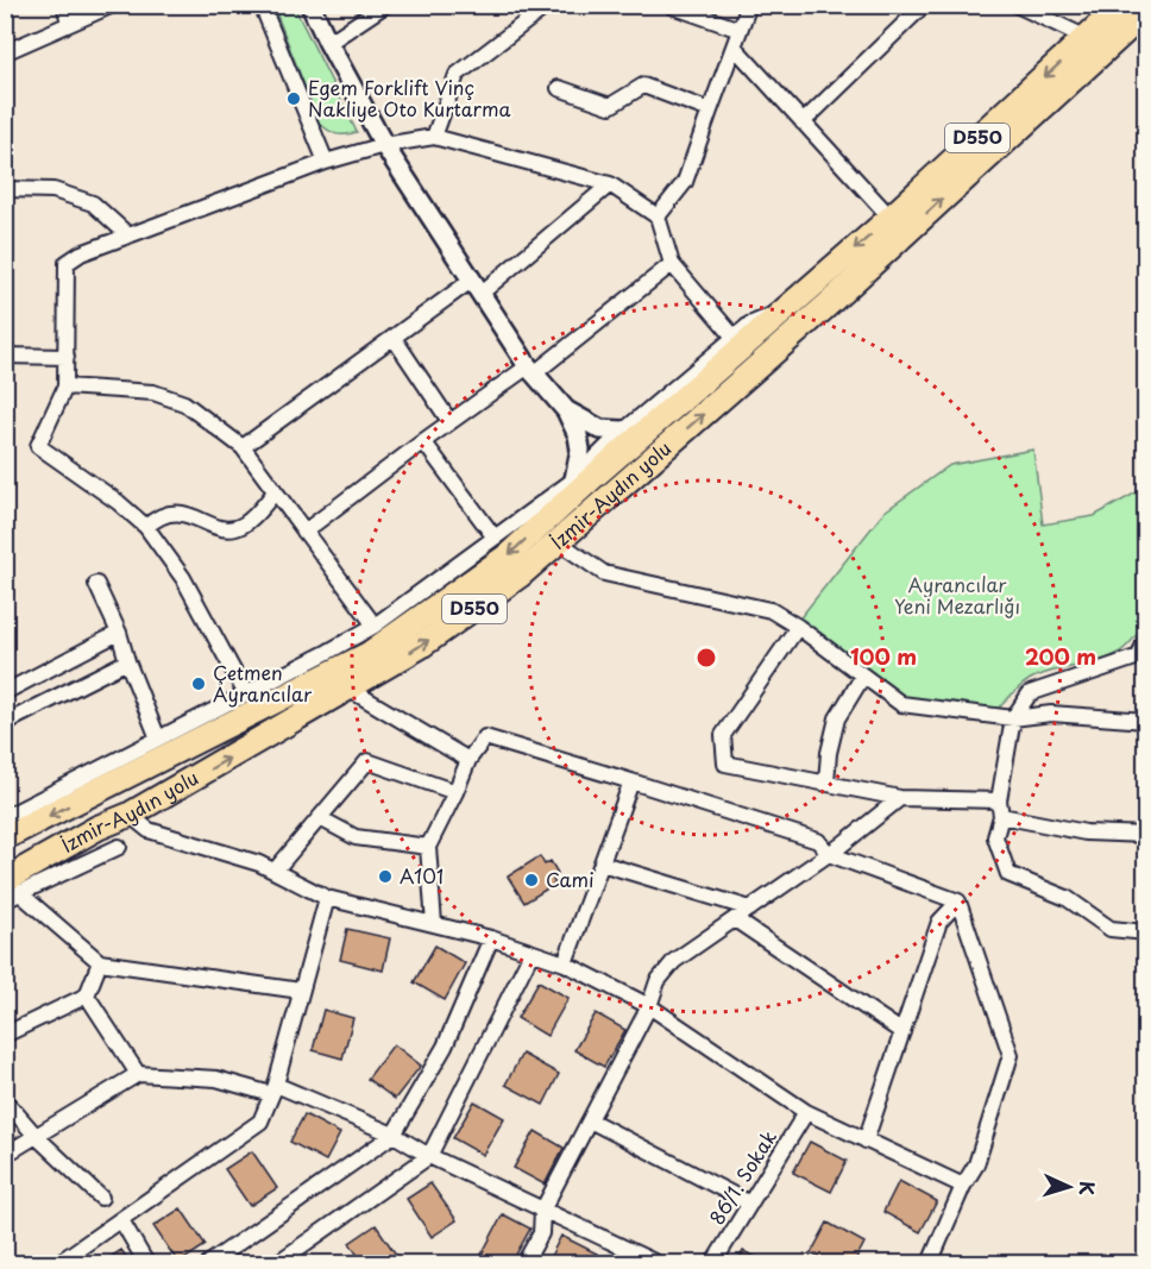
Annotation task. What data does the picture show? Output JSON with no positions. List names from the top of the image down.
{
  "streets": {
    "highway": ["D550", "İzmir-Aydın yolu"],
    "street": ["86/1. Sokak"]
  },
  "parks": ["Ayrancılar Yeni Mezarlığı"],
  "places": [
    "Egem Forklift Vinç Nakliye Oto Kurtarma",
    "Çetmen Ayrancılar",
    "A101",
    "Cami"
  ],
  "north": "right",
  "rings": ["100 m", "200 m"]
}
